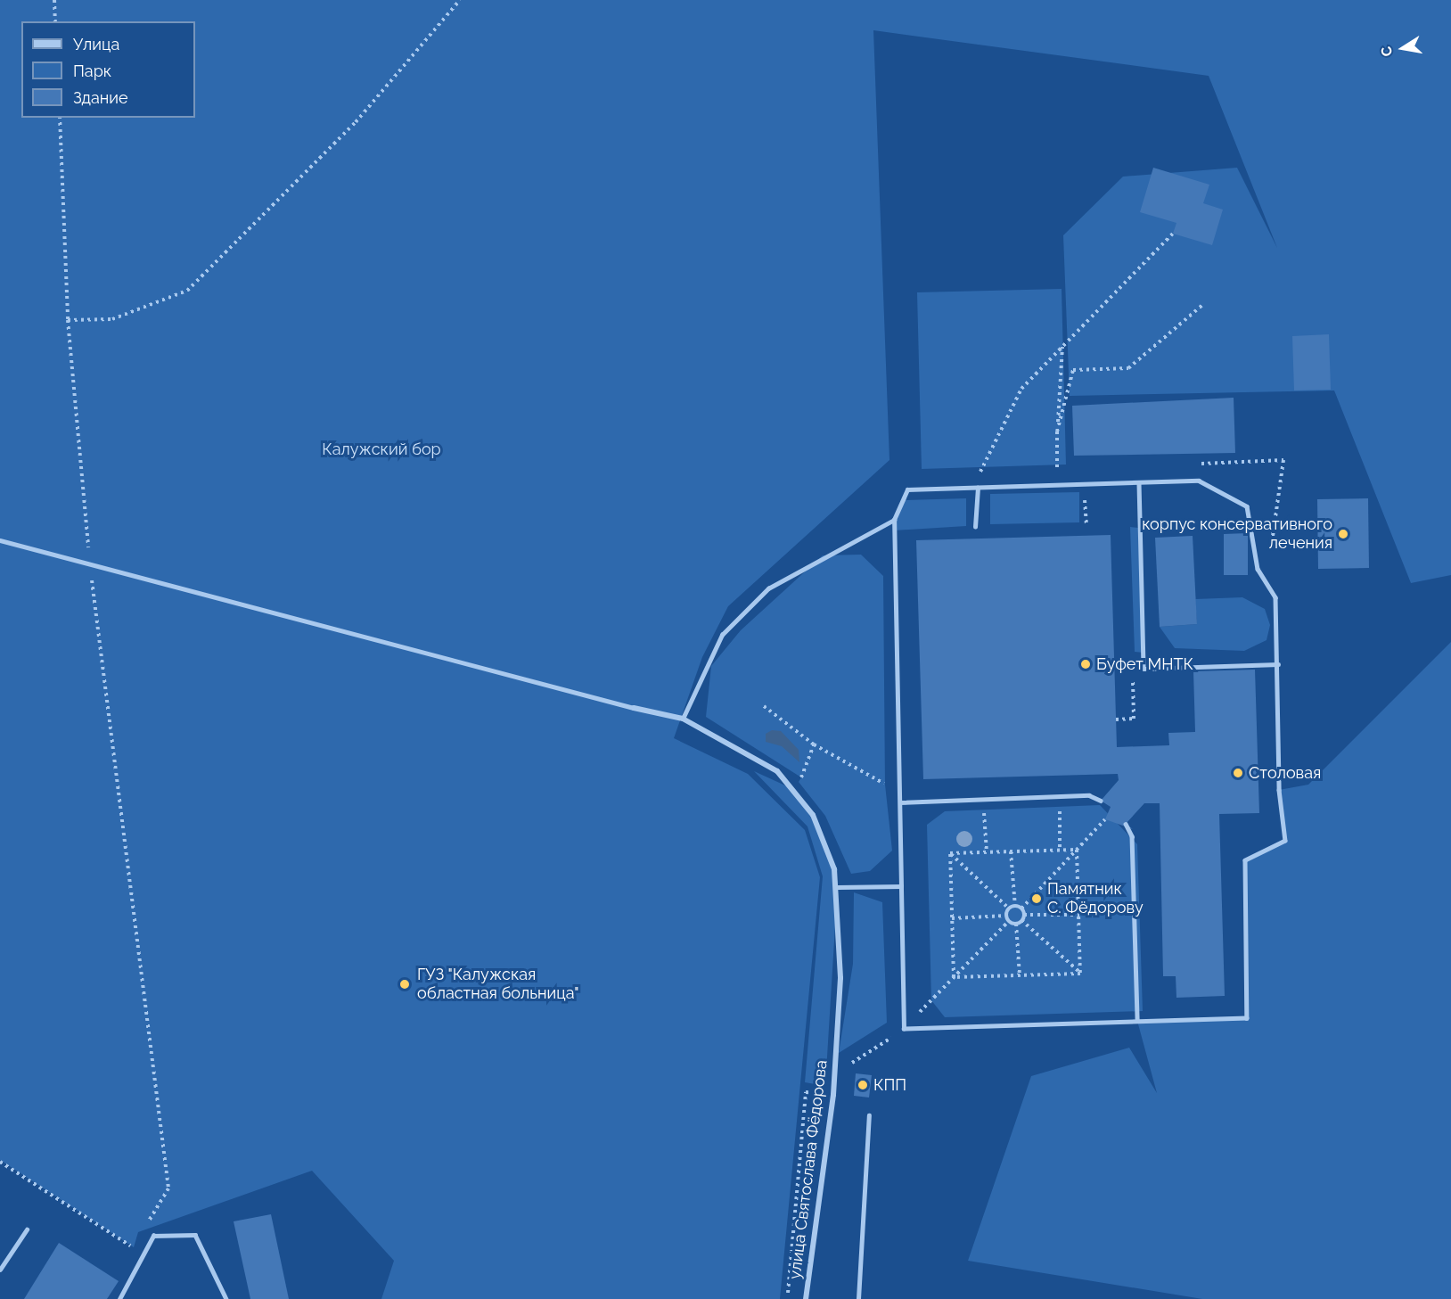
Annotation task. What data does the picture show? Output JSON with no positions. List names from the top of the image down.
{
  "streets": {
    "street": ["улица Святослава Фёдорова"]
  },
  "parks": ["Калужский бор"],
  "places": [
    "корпус консервативного лечения",
    "Буфет МНТК",
    "Столовая",
    "Памятник С. Фёдорову",
    "ГУЗ \"Калужская областная больница\"",
    "КПП"
  ],
  "legend": ["Улица", "Парк", "Здание"],
  "north": "left"
}
